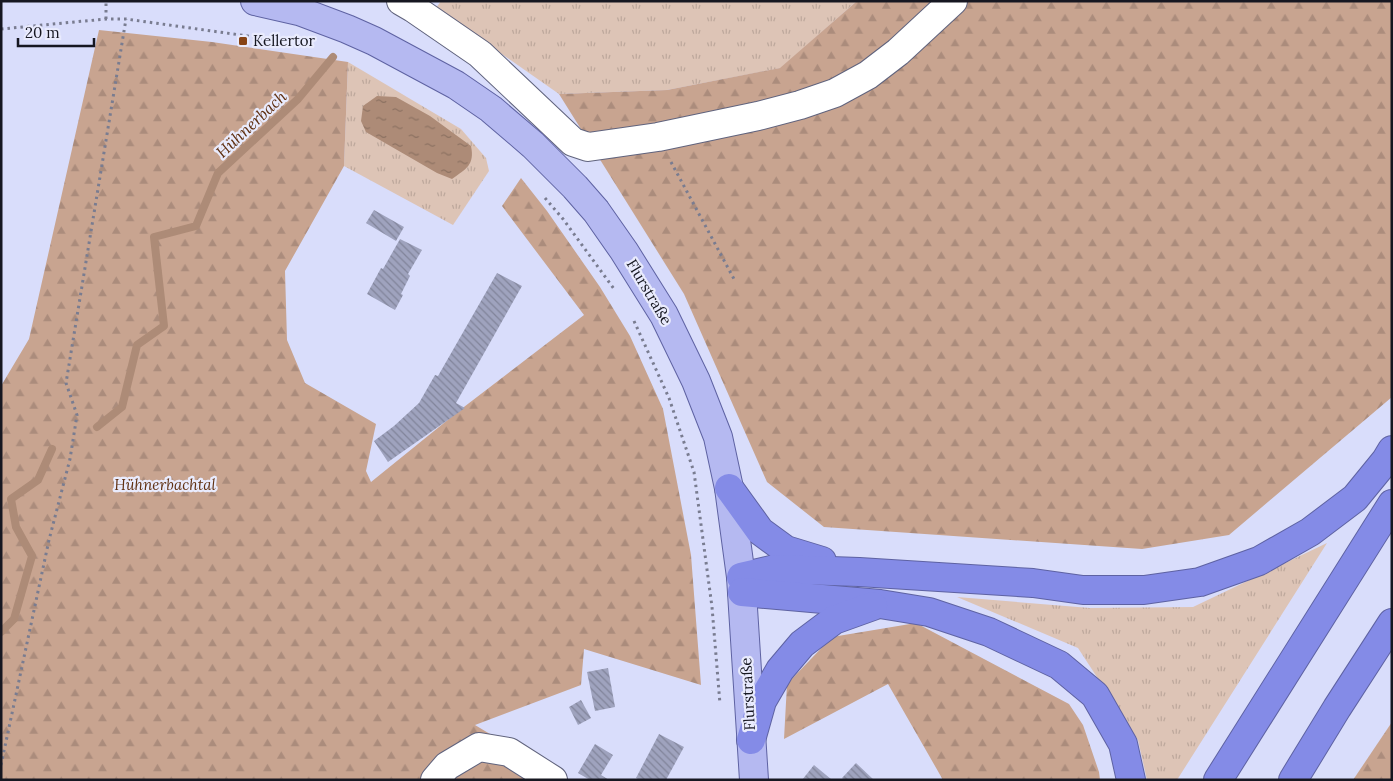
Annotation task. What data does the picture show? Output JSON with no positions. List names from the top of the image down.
{
  "streets": {
    "main road": ["Flurstraße"]
  },
  "water": ["Hühnerbach"],
  "parks": ["Hühnerbachtal"],
  "places": {
    "transit": ["Kellertor"]
  },
  "scale_bar": "20 m"
}
